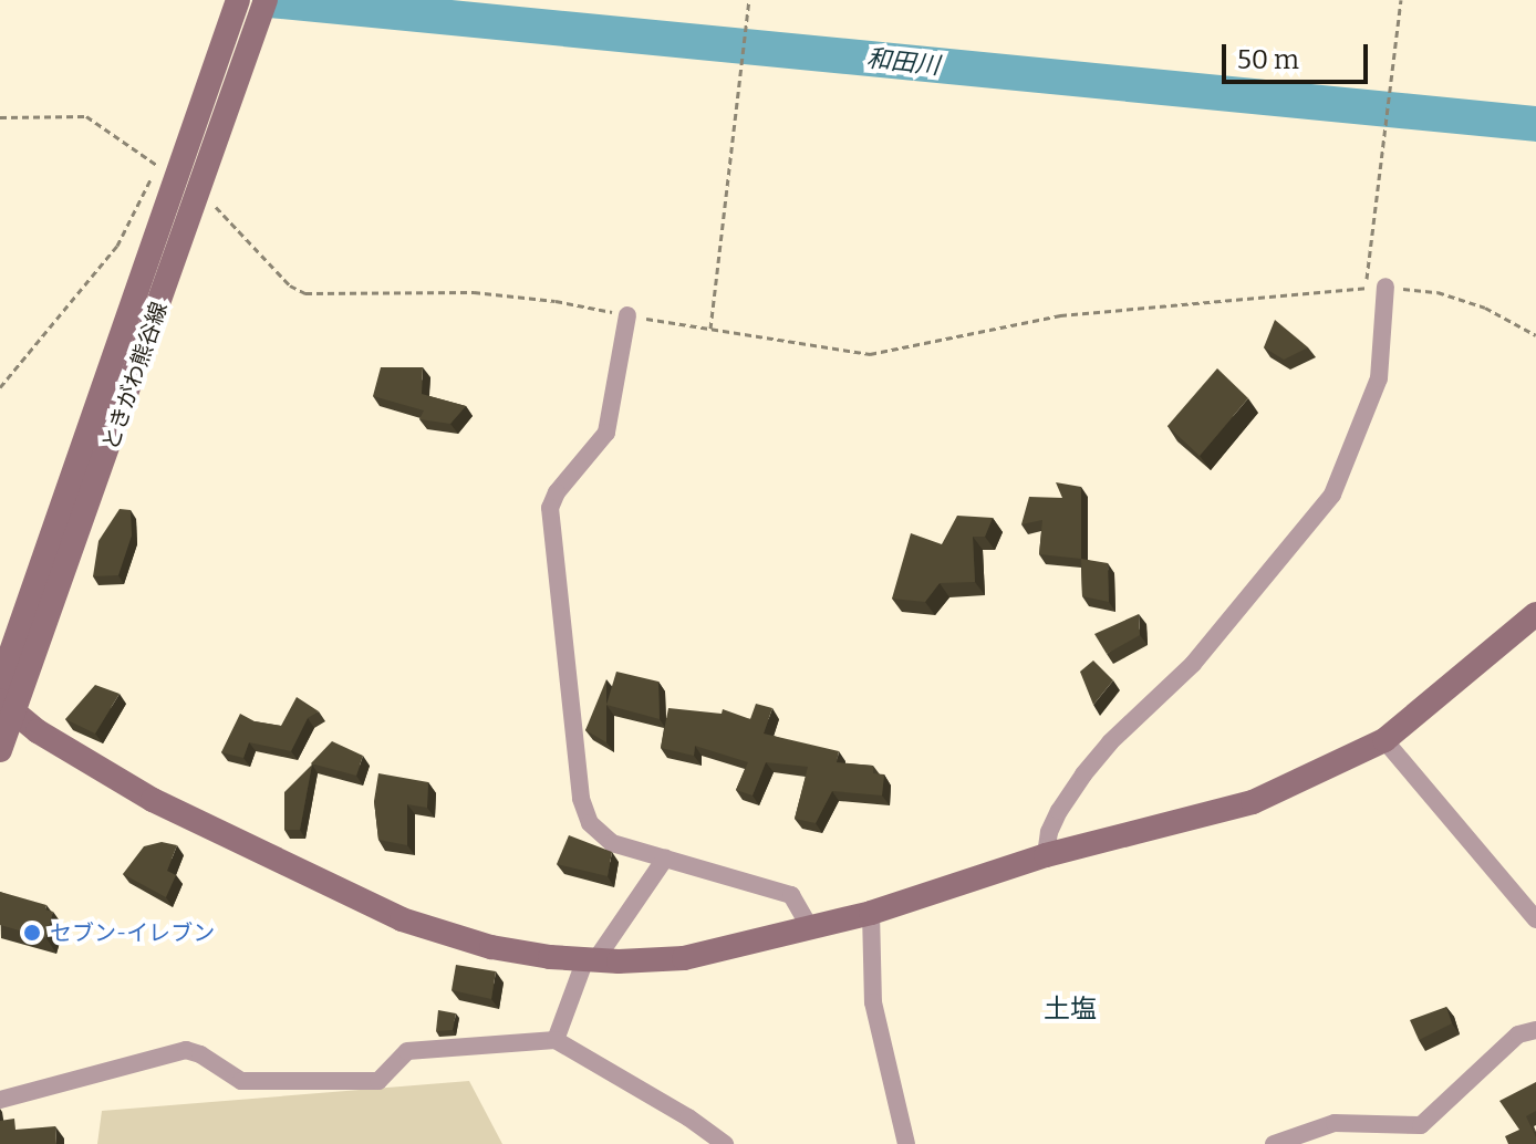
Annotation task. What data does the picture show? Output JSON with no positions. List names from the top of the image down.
{
  "streets": {
    "street": ["ときがわ熊谷線"]
  },
  "districts": ["土塩"],
  "water": ["和田川"],
  "places": ["セブン-イレブン"],
  "scale_bar": "50 m"
}
